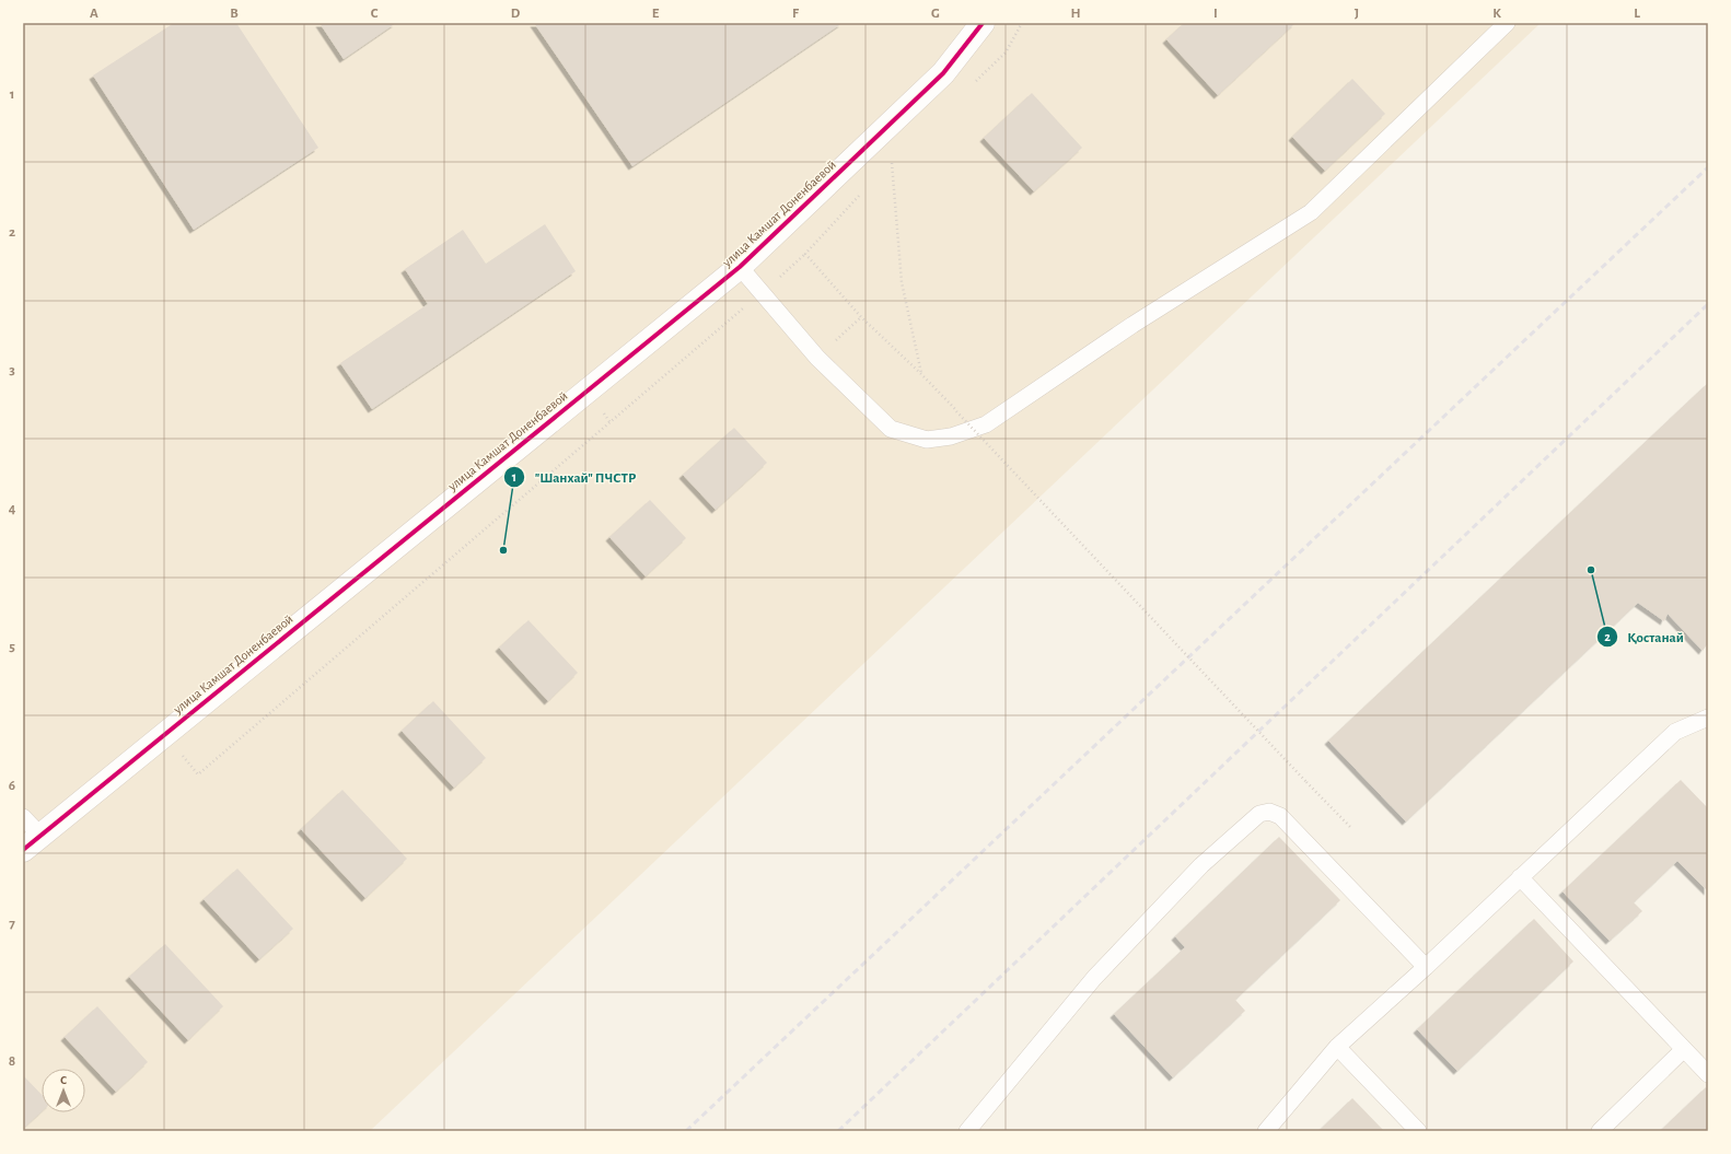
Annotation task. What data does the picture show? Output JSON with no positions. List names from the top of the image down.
{
  "streets": {
    "street": ["улица Камшат Доненбаевой"]
  },
  "places": ["\"Шанхай\" ПЧСТР", "Қостанай"],
  "north": "top",
  "grid": {
    "columns": [
      "A",
      "B",
      "C",
      "D",
      "E",
      "F",
      "G",
      "H",
      "I",
      "J",
      "K",
      "L"
    ],
    "rows": [
      "1",
      "2",
      "3",
      "4",
      "5",
      "6",
      "7",
      "8"
    ]
  }
}
